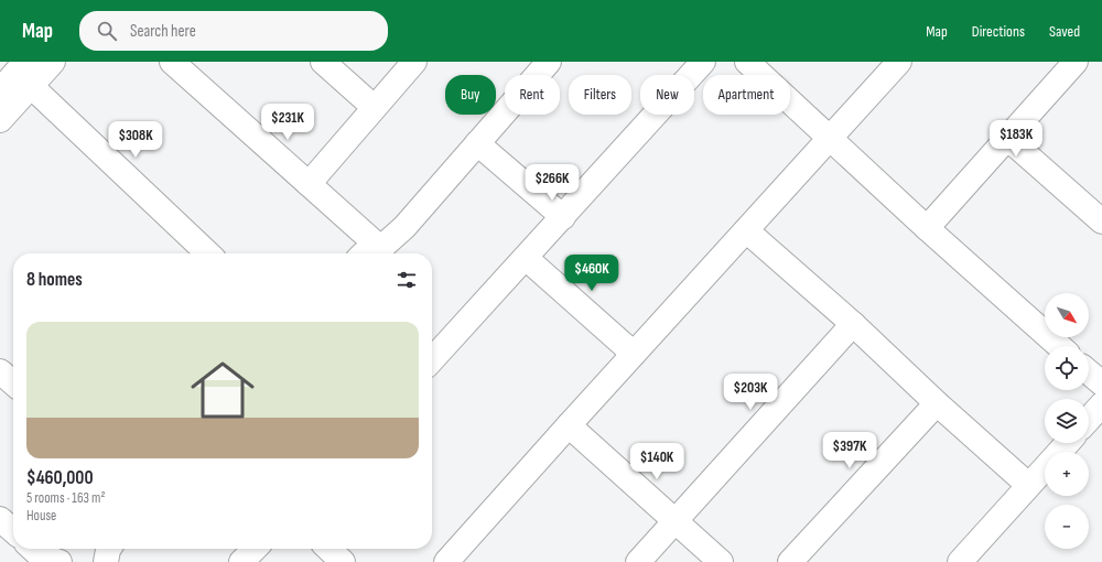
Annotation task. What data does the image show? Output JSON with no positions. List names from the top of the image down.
{
  "north": "bottom right",
  "page": {
    "header": "Map",
    "search": "Search here",
    "nav": ["Map", "Directions", "Saved"],
    "chip": [
      "Buy",
      "Rent",
      "Filters",
      "New",
      "Apartment"
    ],
    "price": [
      "$231K",
      "$183K",
      "$308K",
      "$266K",
      "$460K",
      "$203K",
      "$397K",
      "$140K"
    ],
    "heading": "8 homes",
    "map_buttons": ["+", "−"],
    "list": [
      {
        "name": "$460,000",
        "note": "5 rooms · 163 m² · House"
      }
    ]
  }
}
